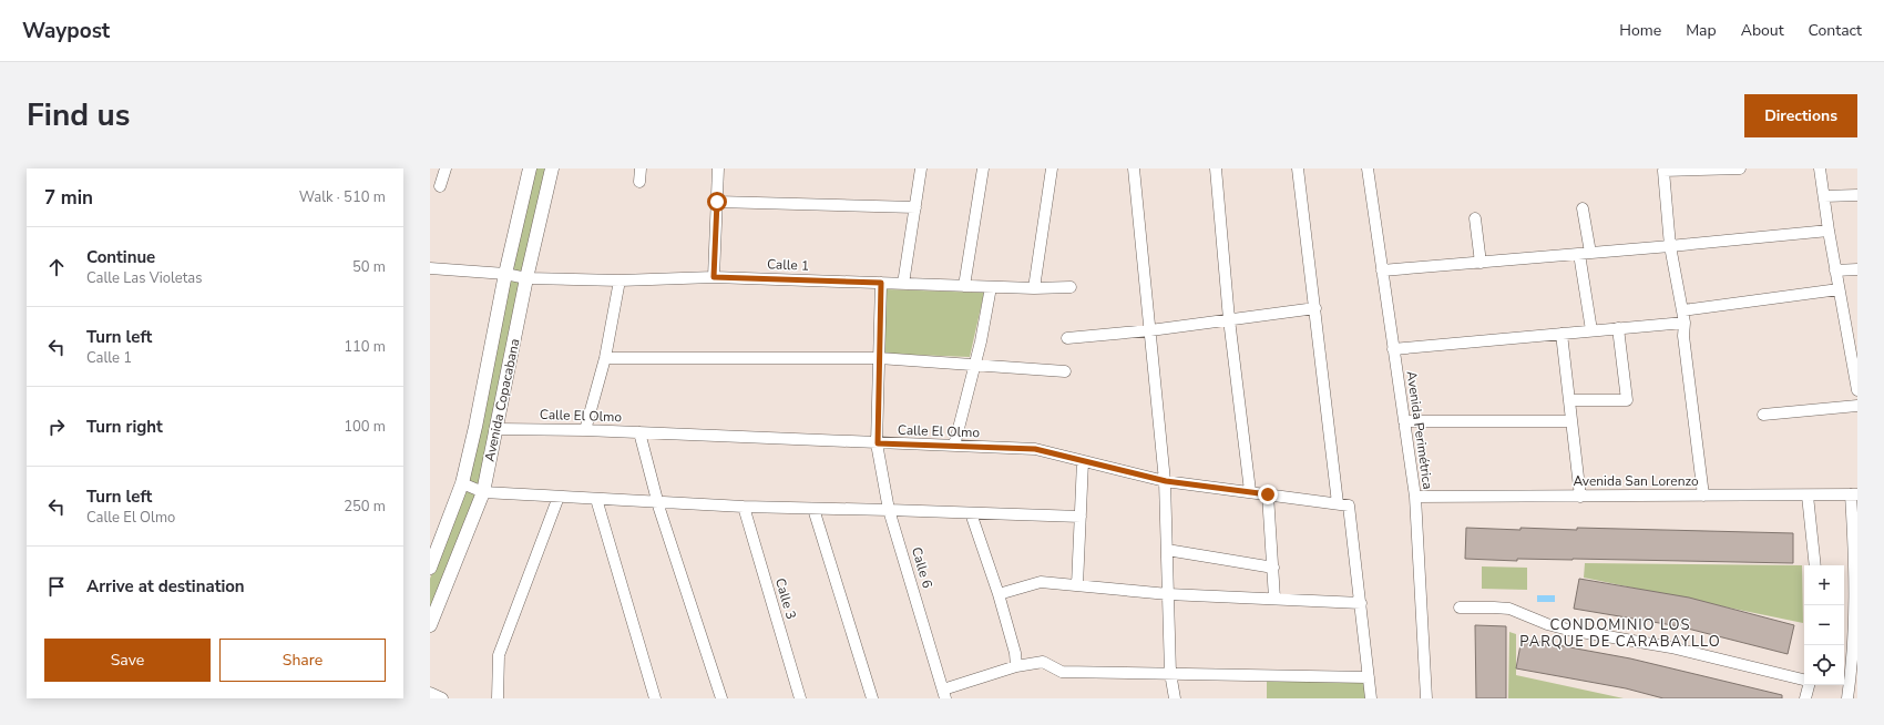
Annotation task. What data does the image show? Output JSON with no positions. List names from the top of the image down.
{
  "streets": {
    "main road": ["Avenida Copacabana"],
    "street": [
      "Calle 1",
      "Calle El Olmo",
      "Avenida Perimétrica",
      "Avenida San Lorenzo",
      "Calle 6",
      "Calle 3"
    ]
  },
  "crossings": [
    ["Calle 1", "Avenida Copacabana"],
    ["Calle 1", "Calle 6"],
    ["Avenida Copacabana", "Calle El Olmo"],
    ["Calle El Olmo", "Calle 6"],
    ["Avenida Perimétrica", "Avenida San Lorenzo"]
  ],
  "districts": ["CONDOMINIO LOS PARQUE DE CARABAYLLO"],
  "page": {
    "header": "Waypost",
    "nav": [
      "Home",
      "Map",
      "About",
      "Contact"
    ],
    "title": "Find us",
    "buttons": [
      "Directions",
      ["Save", "Share"]
    ],
    "heading": ["7 min", "Walk · 510 m"],
    "list": [
      ["Continue", "Calle Las Violetas", "50 m"],
      ["Turn left", "Calle 1", "110 m"],
      ["Turn right", "100 m"],
      ["Turn left", "Calle El Olmo", "250 m"],
      "Arrive at destination"
    ],
    "map_buttons": ["+", "−"]
  }
}
